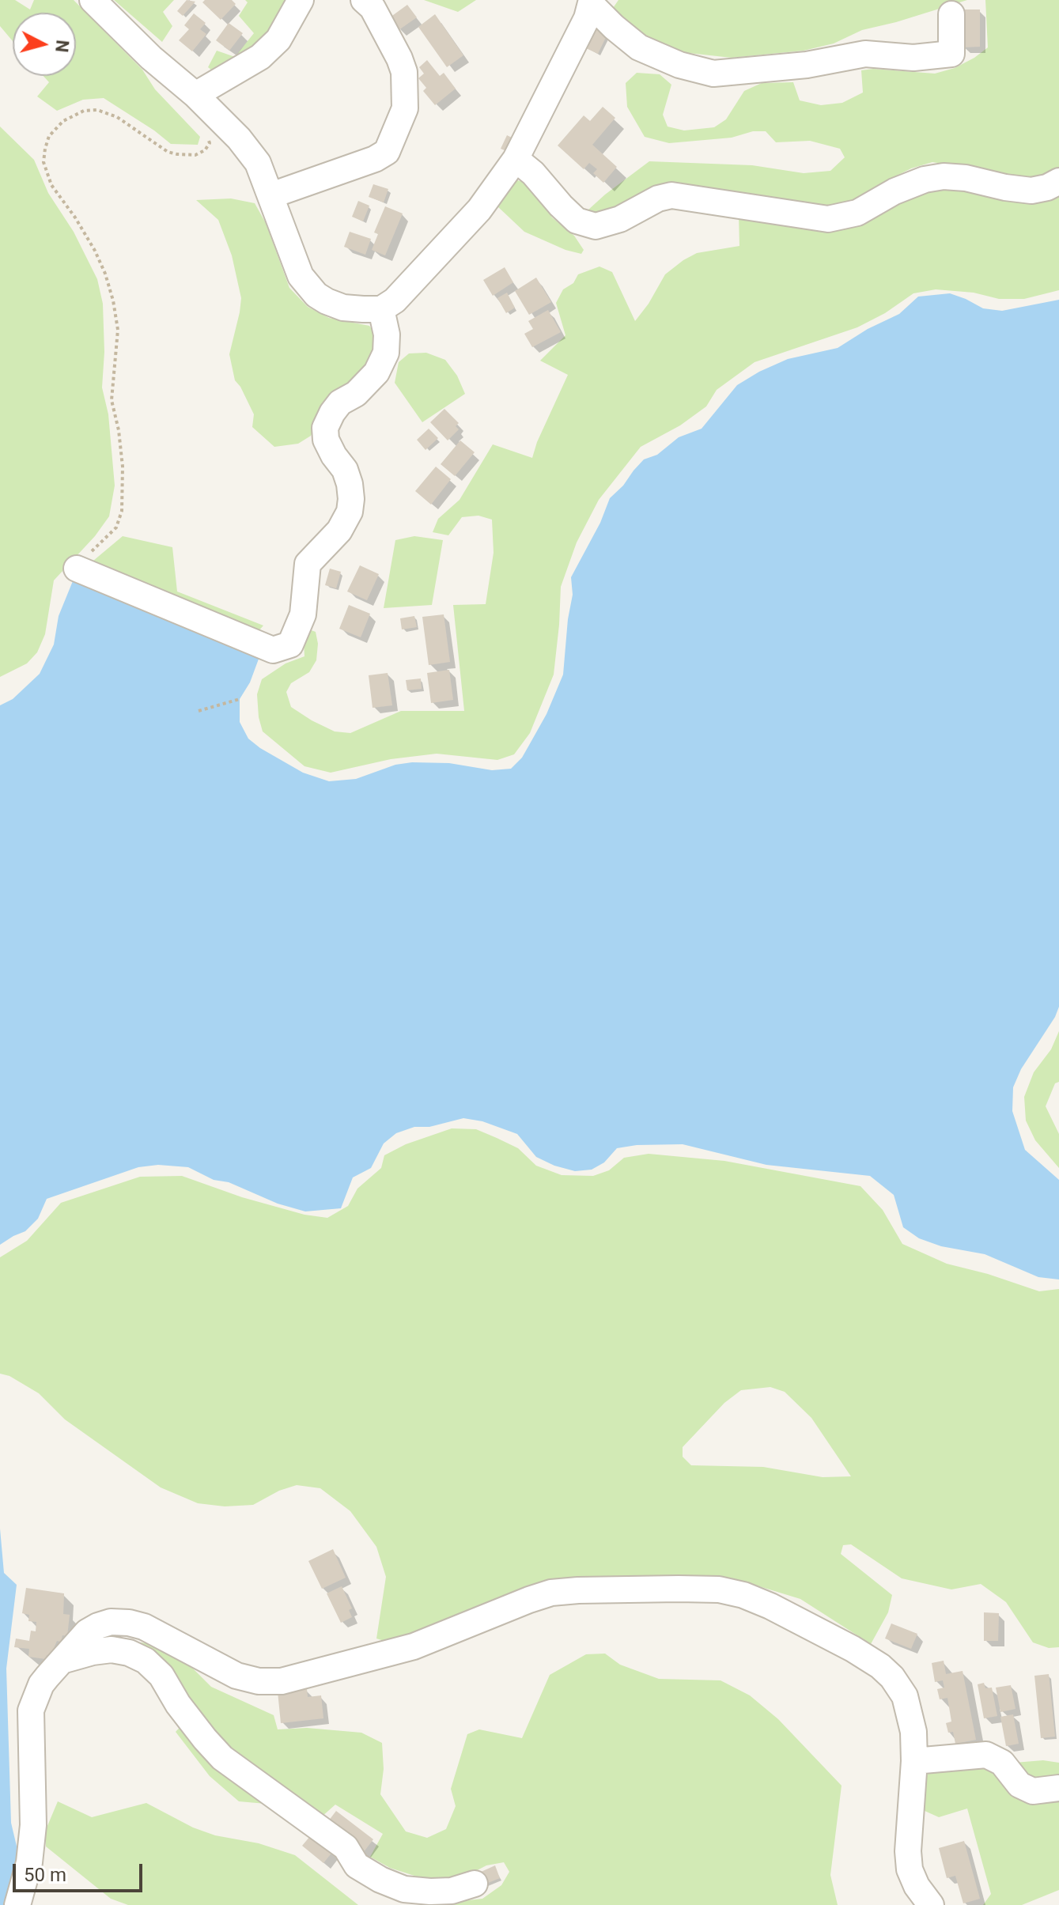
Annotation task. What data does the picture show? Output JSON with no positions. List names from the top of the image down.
{
  "scale_bar": "50 m",
  "north": "right"
}
